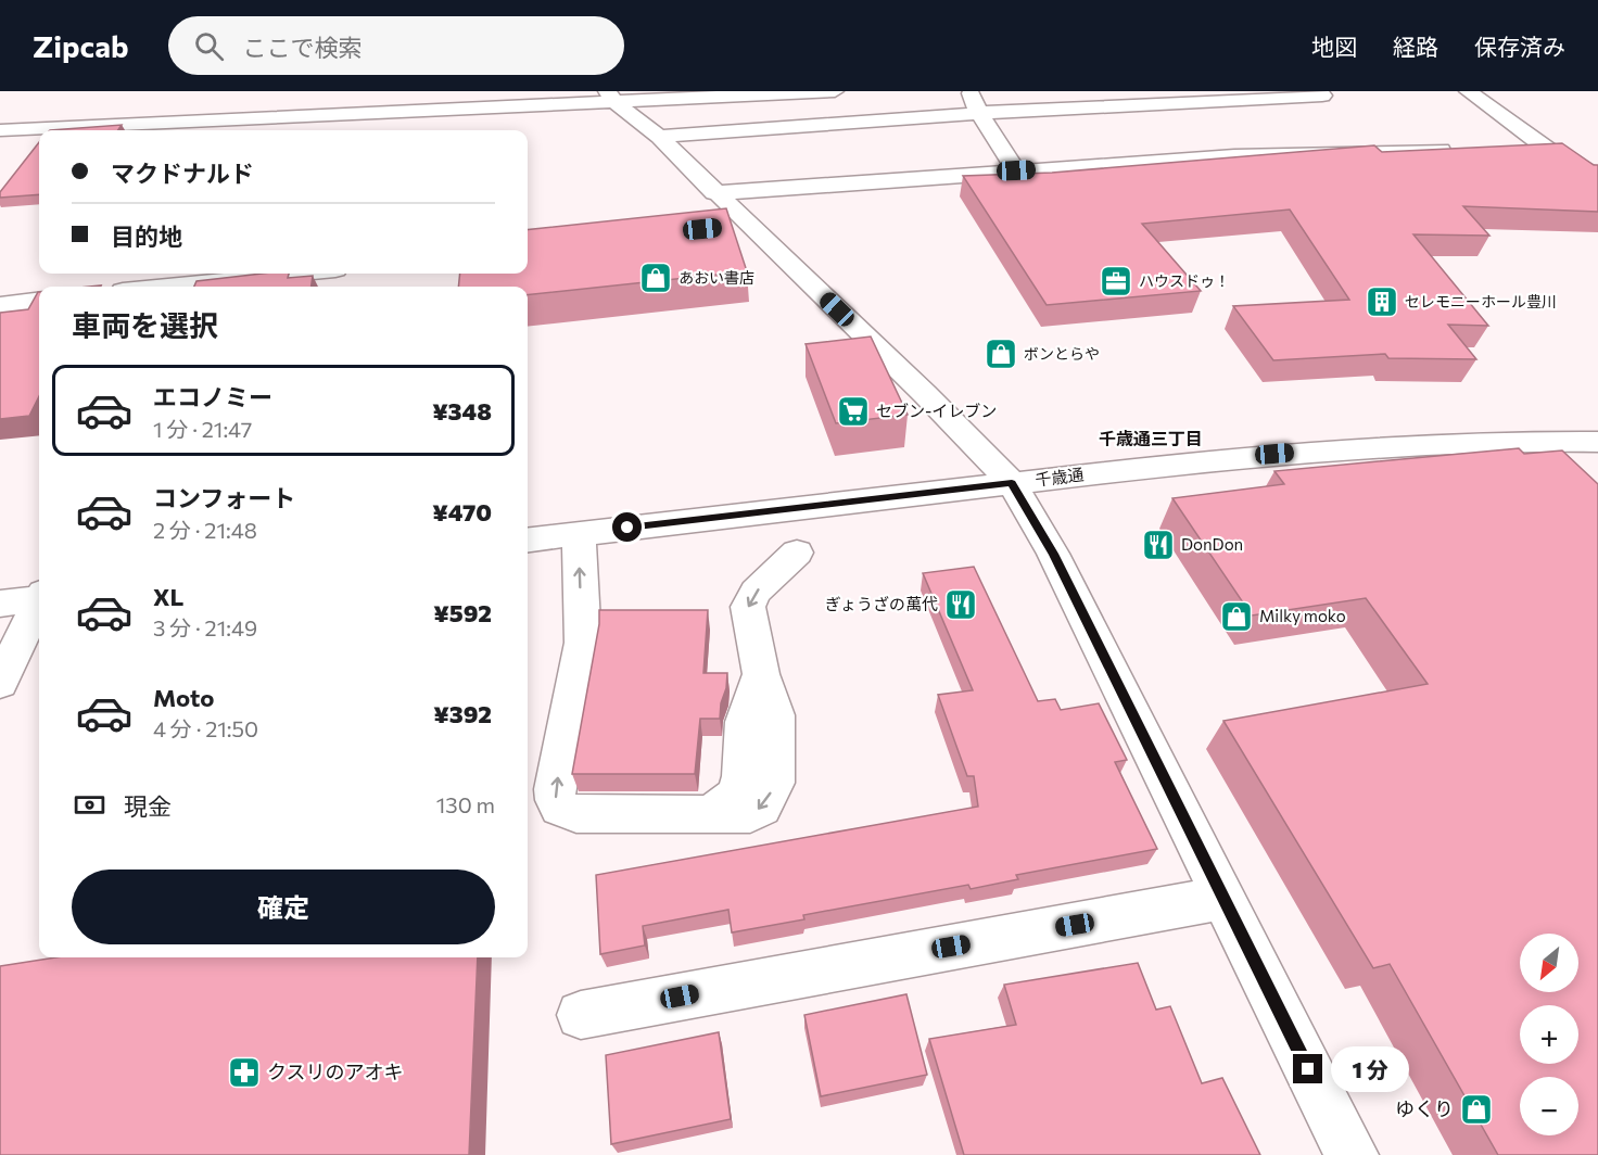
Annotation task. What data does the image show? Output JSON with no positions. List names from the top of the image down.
{
  "streets": {
    "street": ["千歳通"]
  },
  "districts": ["千歳通三丁目"],
  "places": {
    "shop": [
      "あおい書店",
      "ボンとらや",
      "Milky moko",
      "ゆくり"
    ],
    "office": ["ハウスドゥ！"],
    "building": ["セレモニーホール豊川"],
    "supermarket": ["セブン-イレブン"],
    "restaurant": ["DonDon", "ぎょうざの萬代"],
    "pharmacy": ["クスリのアオキ"]
  },
  "north": "bottom left",
  "page": {
    "header": "Zipcab",
    "search": "ここで検索",
    "nav": ["地図", "経路", "保存済み"],
    "banner": ["マクドナルド", "目的地"],
    "heading": "車両を選択",
    "list": [
      {
        "name": "エコノミー",
        "note": "1 分 · 21:47",
        "value": "¥348"
      },
      {
        "name": "コンフォート",
        "note": "2 分 · 21:48",
        "value": "¥470"
      },
      {
        "name": "XL",
        "note": "3 分 · 21:49",
        "value": "¥592"
      },
      {
        "name": "Moto",
        "note": "4 分 · 21:50",
        "value": "¥392"
      }
    ],
    "pay": ["現金", "130 m"],
    "buttons": "確定",
    "map_buttons": ["+", "−"],
    "bubble": "1 分"
  }
}
